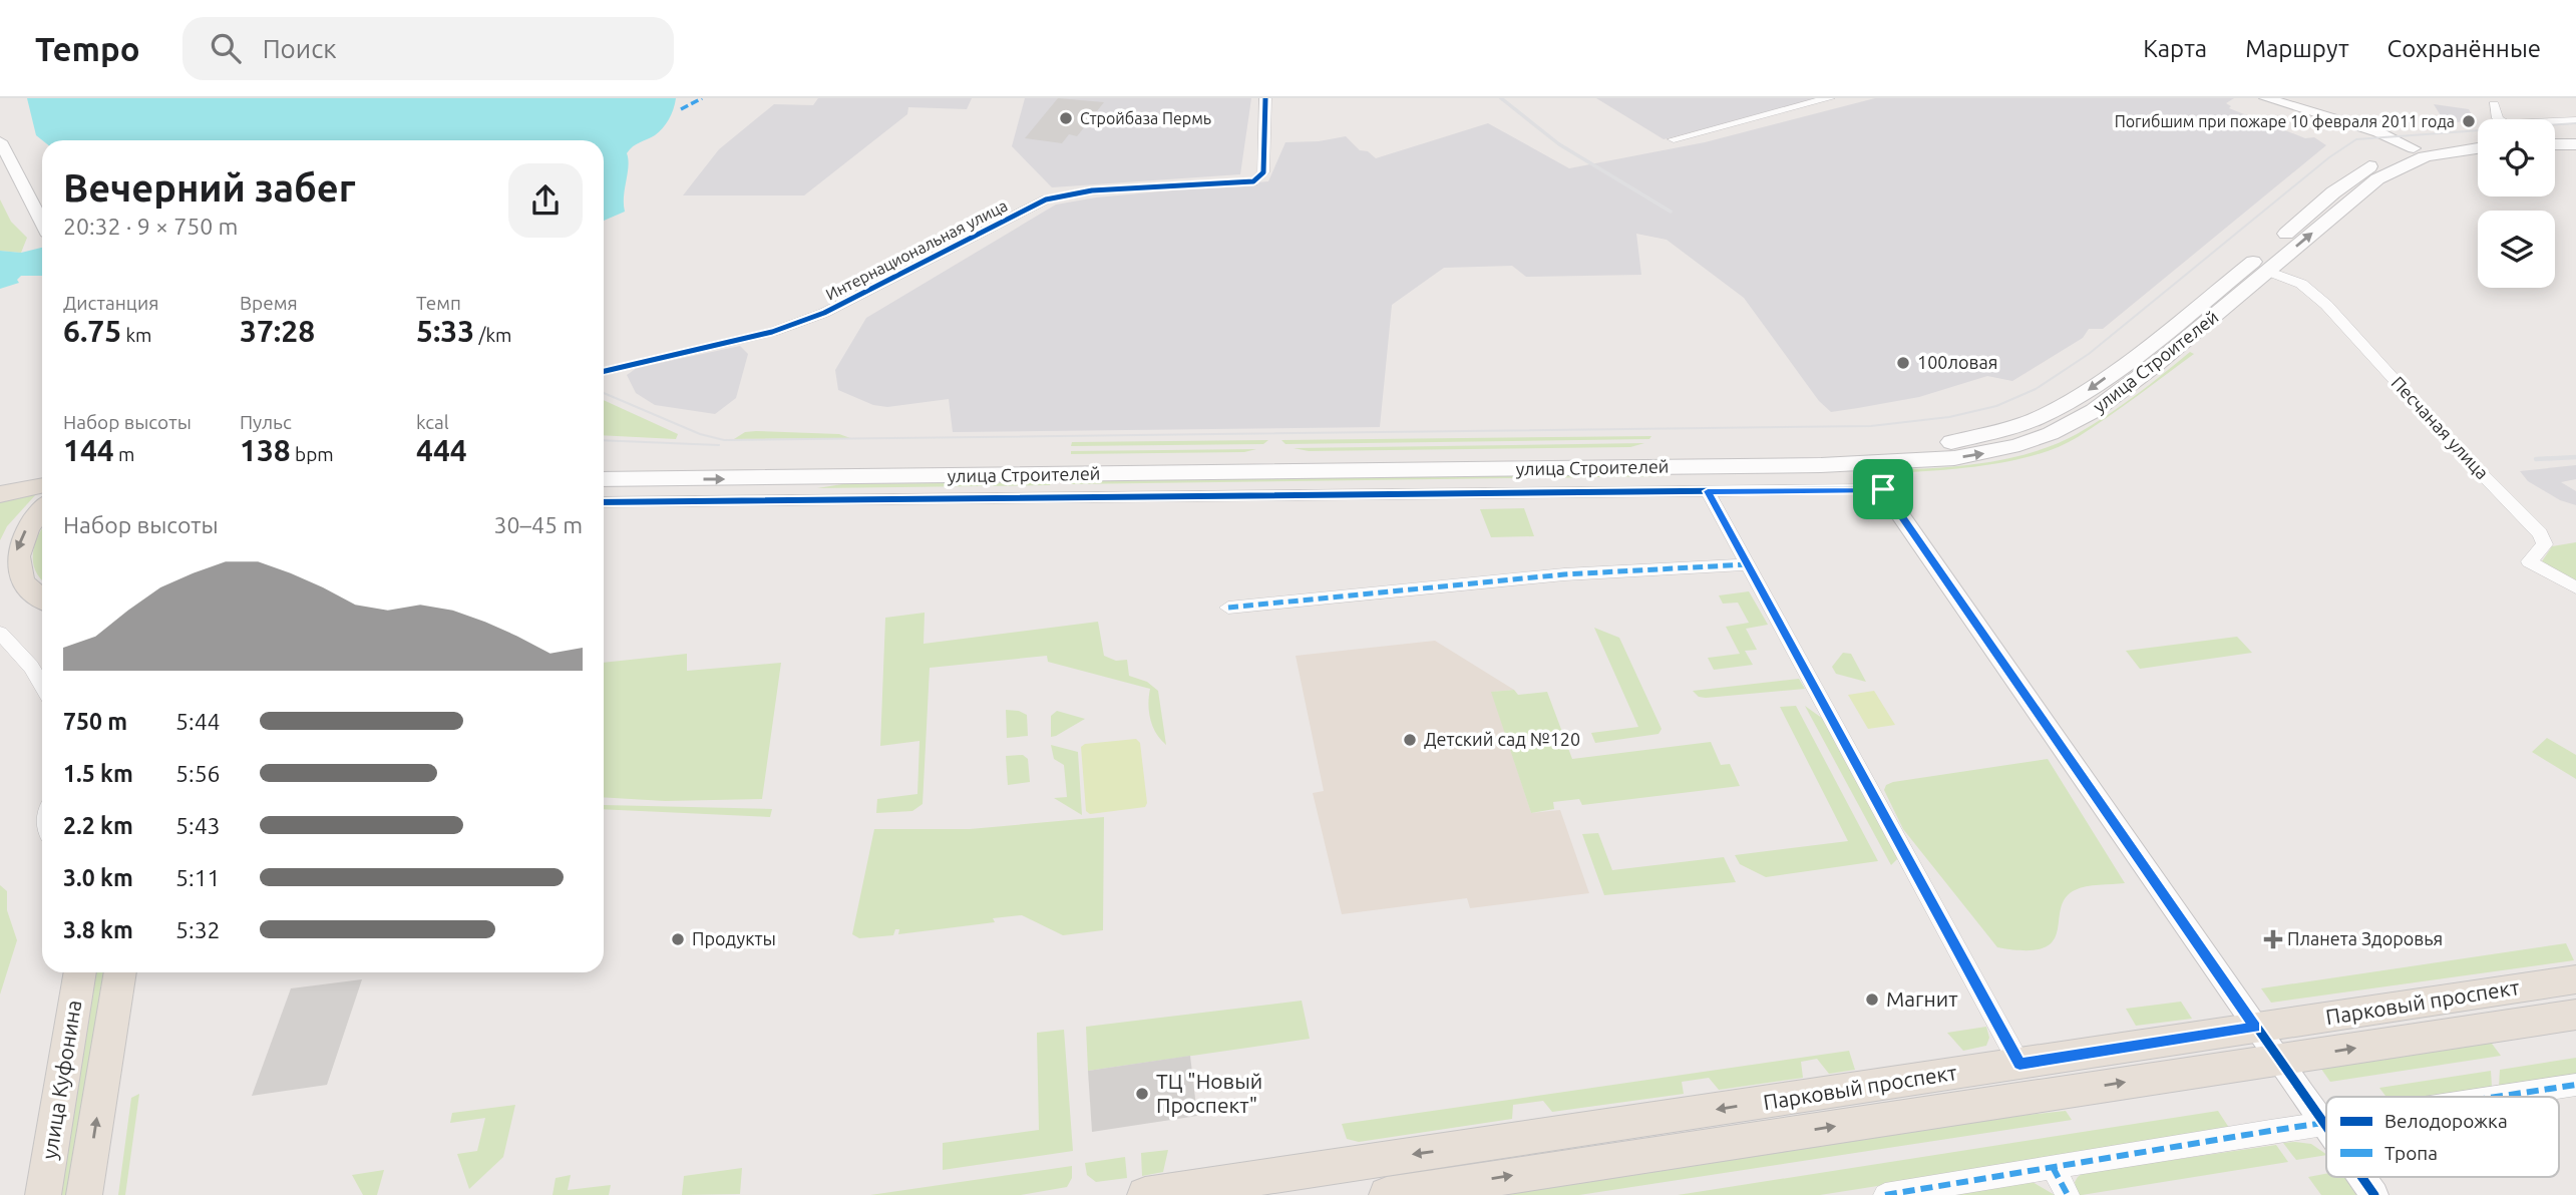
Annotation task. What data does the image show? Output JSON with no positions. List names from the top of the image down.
{
  "streets": {
    "main road": ["улица Строителей", "Парковый проспект", "улица Куфонина"],
    "street": ["Интернациональная улица", "Песчаная улица"]
  },
  "crossings": [
    ["улица Строителей", "Песчаная улица"]
  ],
  "places": {
    "other": [
      "Стройбаза Пермь",
      "Погибшим при пожаре 10 февраля 2011 года",
      "100ловая",
      "Детский сад №120",
      "Продукты",
      "Магнит",
      "ТЦ \"Новый Проспект\""
    ],
    "health": ["Планета Здоровья"]
  },
  "legend": ["Велодорожка", "Тропа"],
  "page": {
    "header": "Tempo",
    "search": "Поиск",
    "nav": ["Карта", "Маршрут", "Сохранённые"],
    "heading": ["Вечерний забег", "20:32 · 9 × 750 m"],
    "stats": [
      ["Дистанция", "6.75 km"],
      ["Время", "37:28"],
      ["Темп", "5:33 /km"],
      ["Набор высоты", "144 m"],
      ["Пульс", "138 bpm"],
      ["kcal", "444"]
    ],
    "chart": ["Набор высоты", "30–45 m"],
    "list": [
      {
        "name": "750 m",
        "note": "5:44"
      },
      {
        "name": "1.5 km",
        "note": "5:56"
      },
      {
        "name": "2.2 km",
        "note": "5:43"
      },
      {
        "name": "3.0 km",
        "note": "5:11"
      },
      {
        "name": "3.8 km",
        "note": "5:32"
      }
    ]
  }
}
